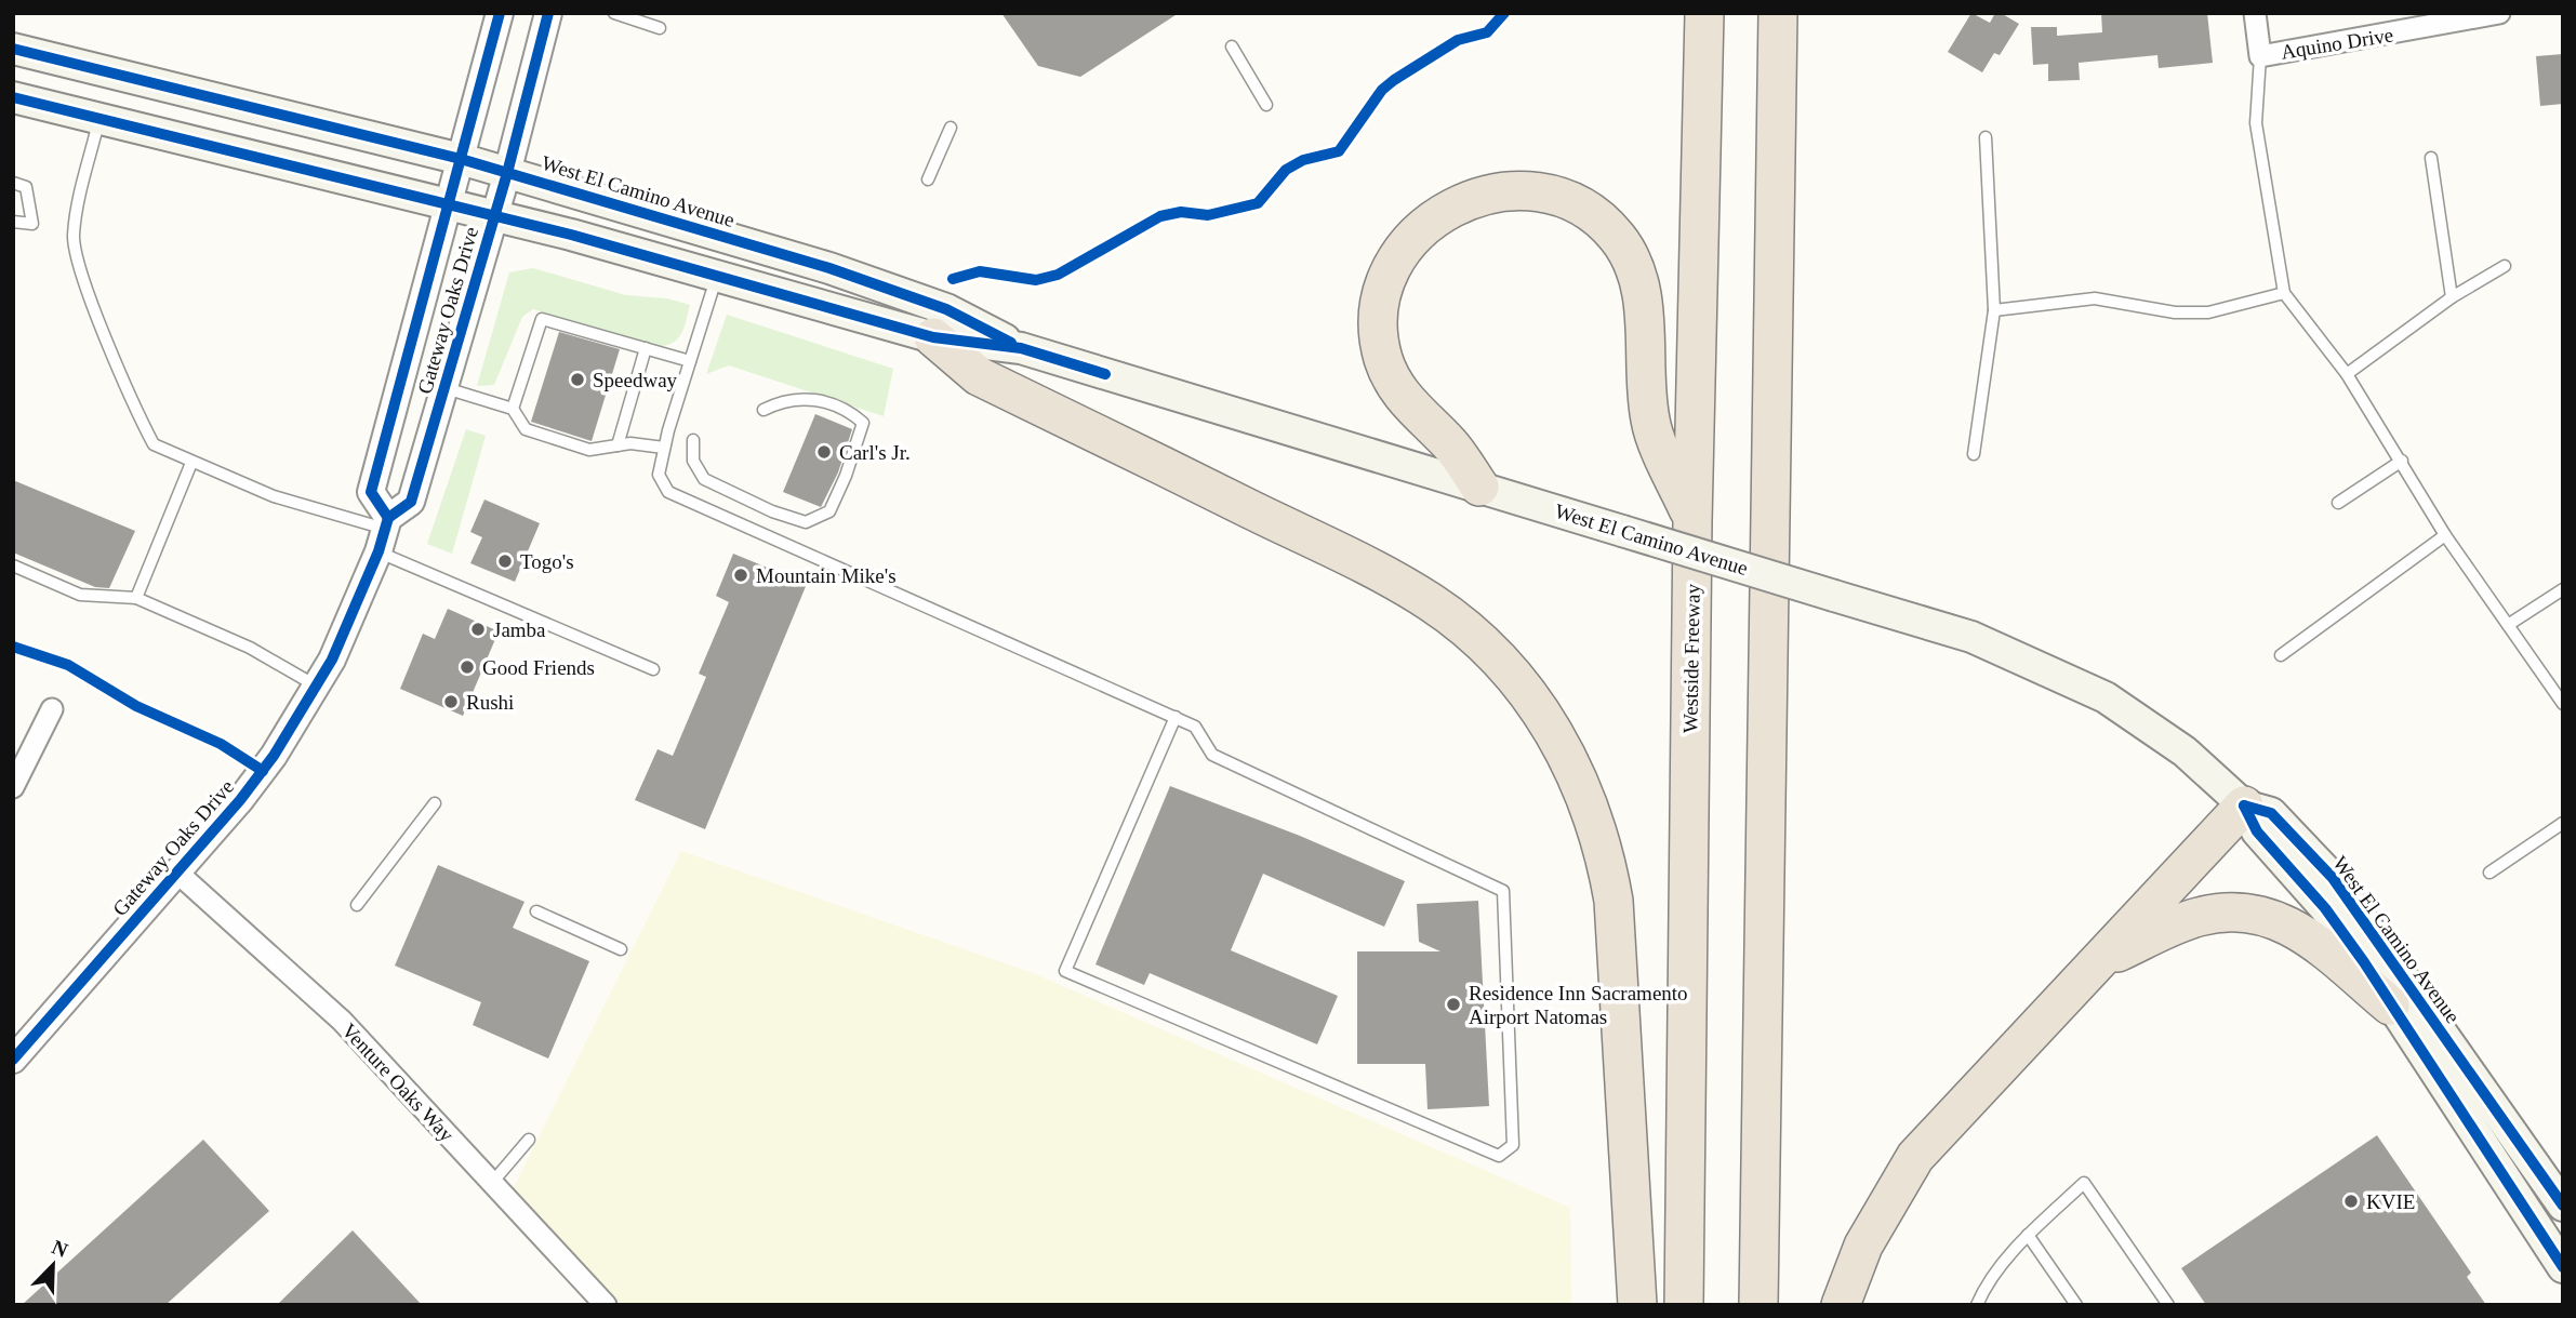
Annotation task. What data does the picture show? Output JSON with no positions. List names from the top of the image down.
{
  "streets": {
    "highway": ["Westside Freeway"],
    "main road": ["West El Camino Avenue"],
    "street": ["Aquino Drive", "Gateway Oaks Drive", "Venture Oaks Way"]
  },
  "crossings": [
    ["West El Camino Avenue", "Gateway Oaks Drive"],
    ["Gateway Oaks Drive", "Venture Oaks Way"]
  ],
  "places": [
    "Speedway",
    "Carl's Jr.",
    "Togo's",
    "Mountain Mike's",
    "Jamba",
    "Good Friends",
    "Rushi",
    "Residence Inn Sacramento Airport Natomas",
    "KVIE"
  ],
  "north": "top right"
}
